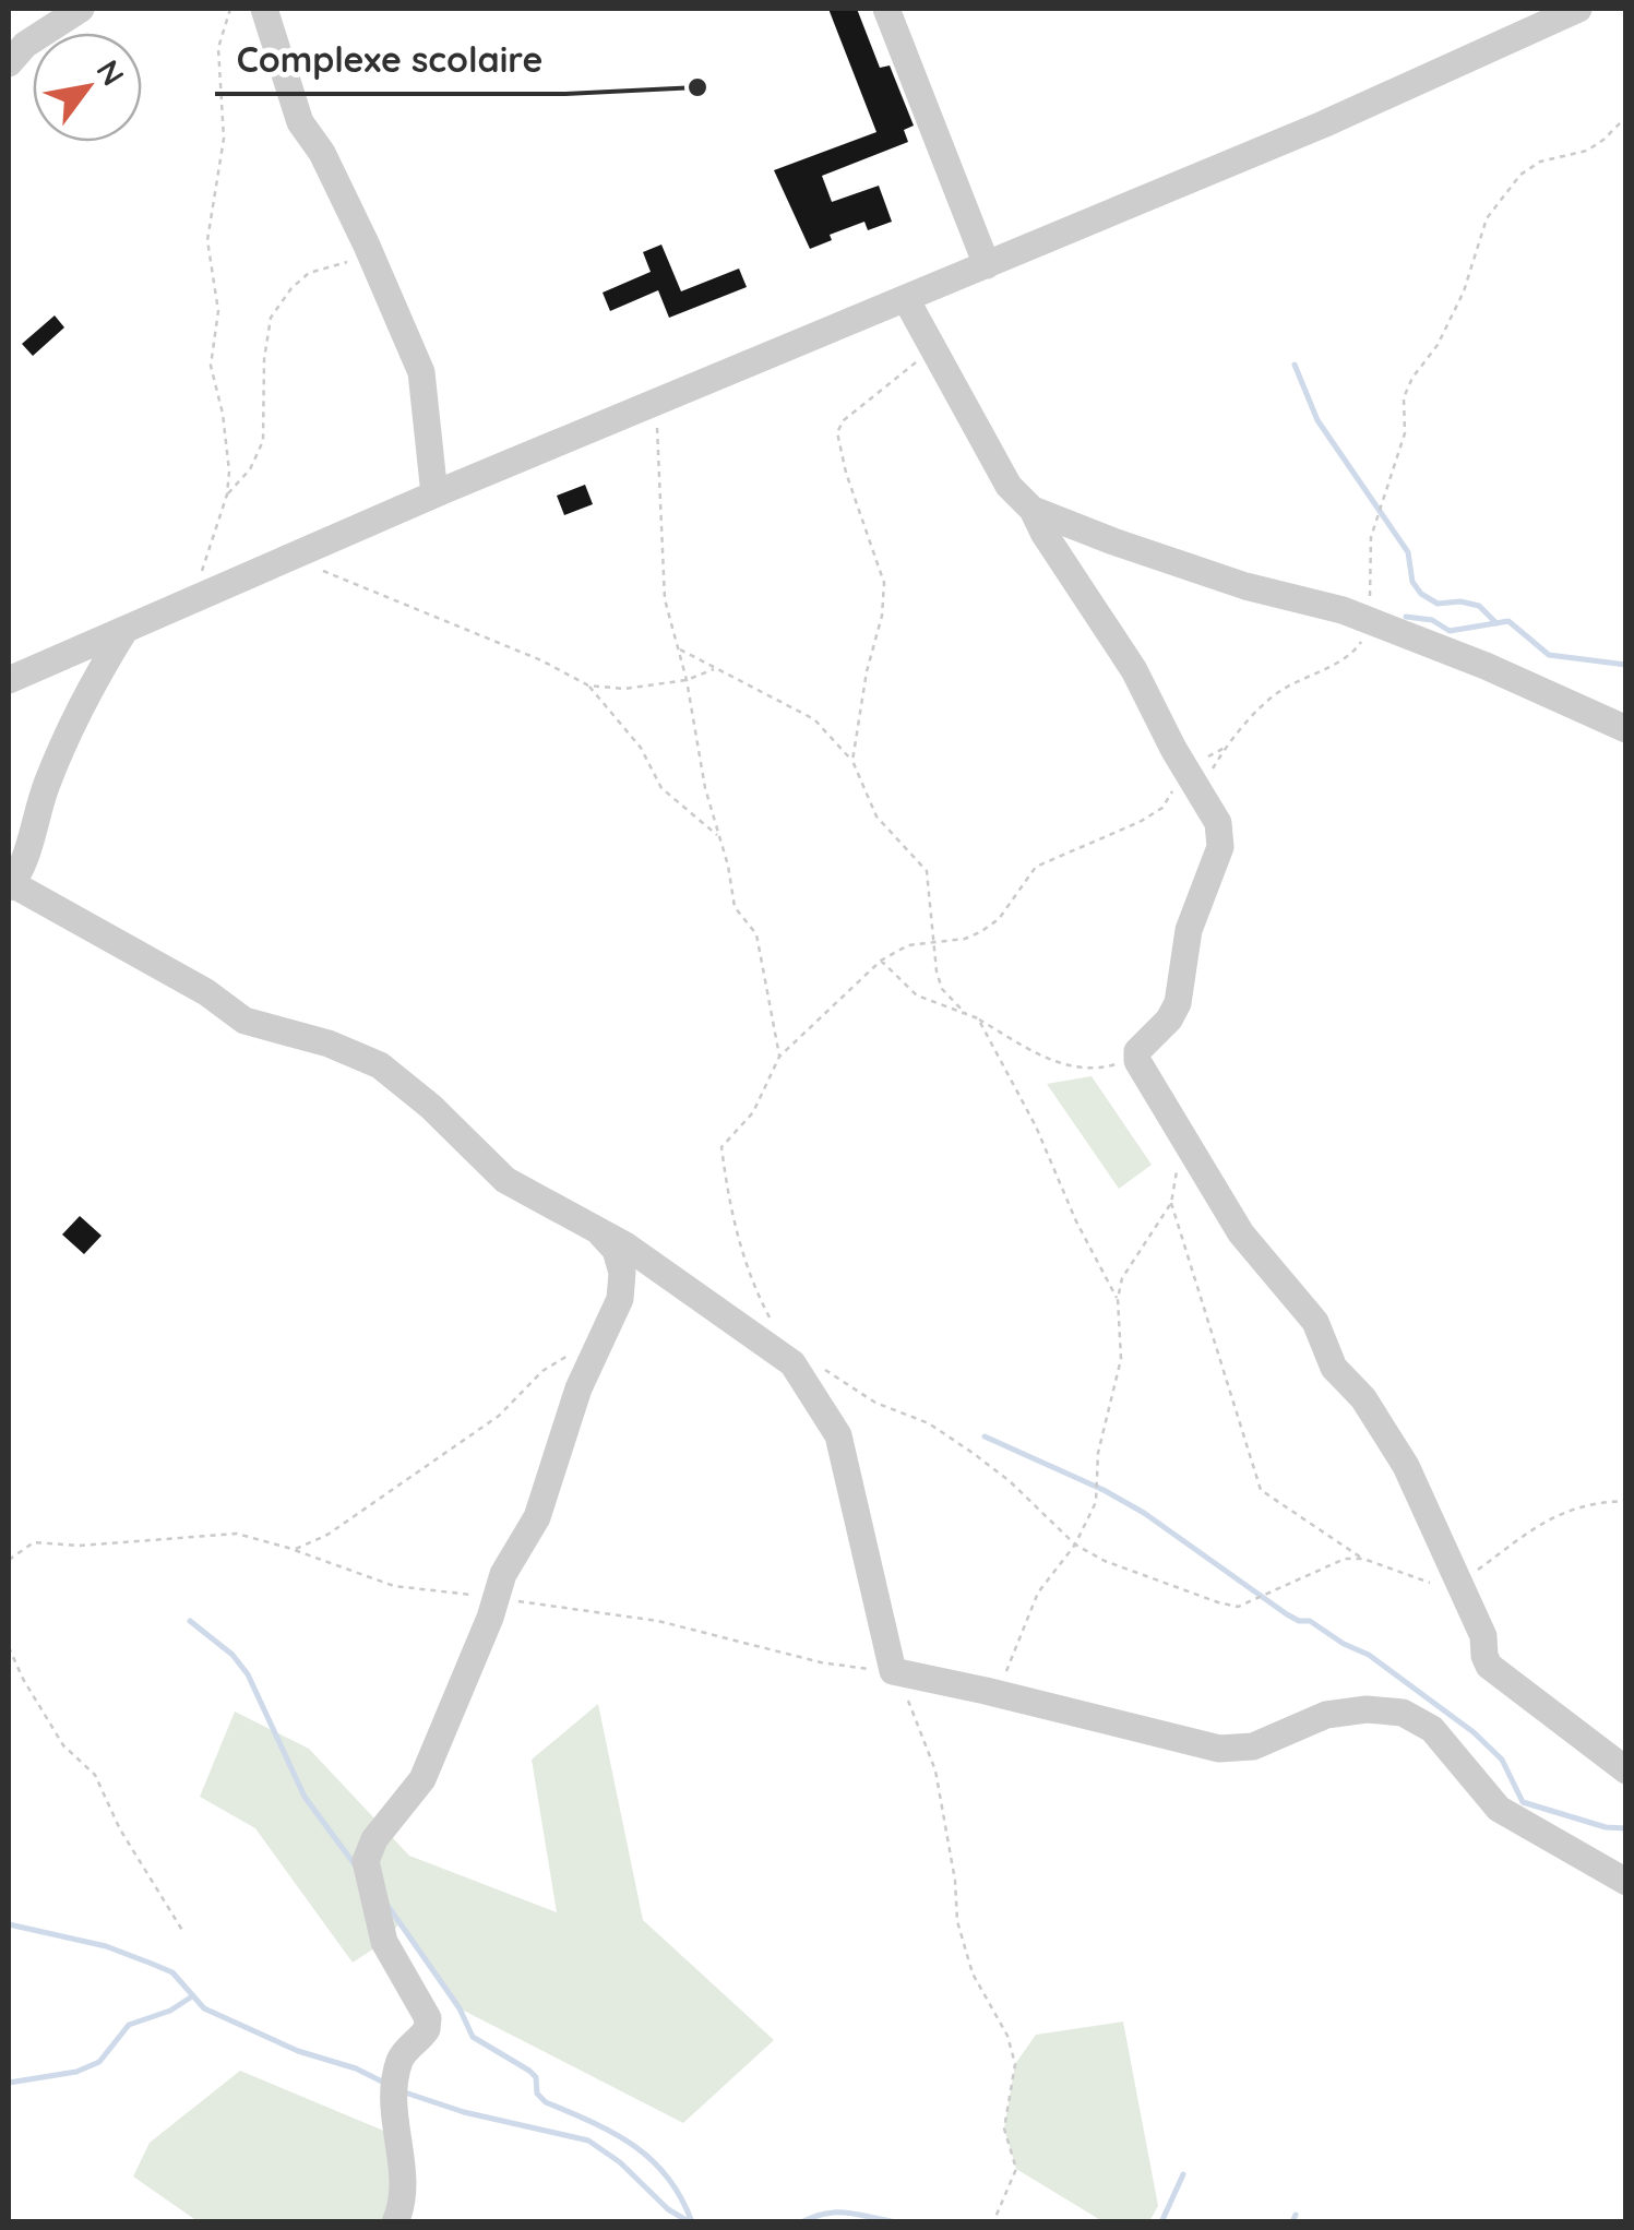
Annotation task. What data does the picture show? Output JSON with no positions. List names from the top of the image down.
{
  "places": ["Complexe scolaire"],
  "north": "top right"
}
